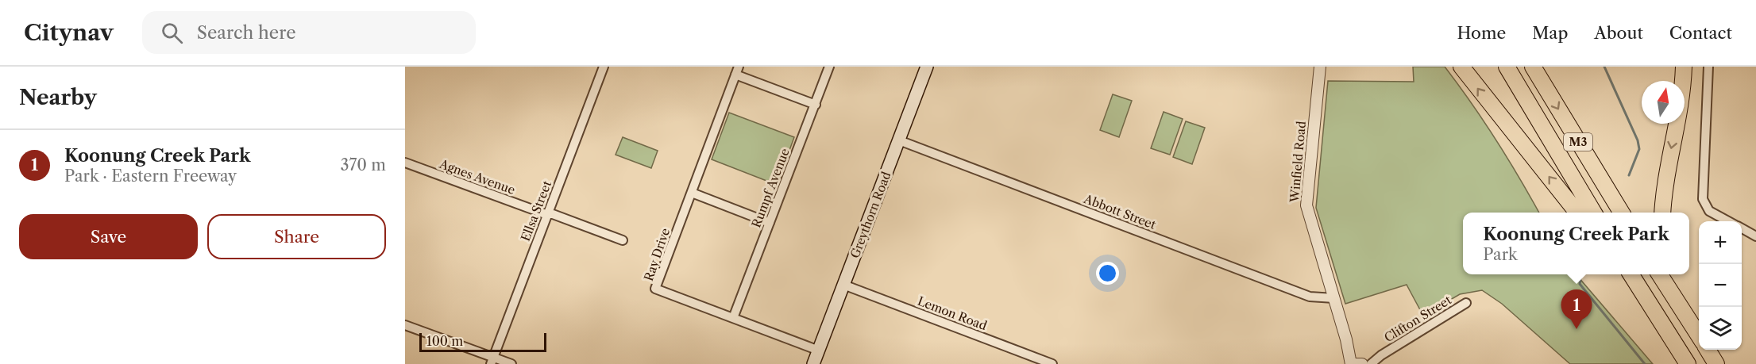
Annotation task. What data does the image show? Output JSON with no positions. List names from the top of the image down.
{
  "streets": {
    "highway": ["M3"],
    "main road": ["Greythorn Road"],
    "street": [
      "Winfield Road",
      "Agnes Avenue",
      "Rumpf Avenue",
      "Ellsa Street",
      "Abbott Street",
      "Ray Drive",
      "Lemon Road",
      "Clifton Street"
    ]
  },
  "crossings": [
    ["Winfield Road", "Abbott Street"],
    ["Winfield Road", "Clifton Street"],
    ["Agnes Avenue", "Ellsa Street"],
    ["Rumpf Avenue", "Ray Drive"],
    ["Abbott Street", "Greythorn Road"],
    ["Greythorn Road", "Ray Drive"],
    ["Greythorn Road", "Lemon Road"]
  ],
  "scale_bar": "100 m",
  "north": "top",
  "page": {
    "header": "Citynav",
    "search": "Search here",
    "nav": [
      "Home",
      "Map",
      "About",
      "Contact"
    ],
    "heading": "Nearby",
    "list": [
      {
        "mark": "1",
        "name": "Koonung Creek Park",
        "note": "Park · Eastern Freeway",
        "value": "370 m"
      }
    ],
    "buttons": ["Save", "Share"],
    "popup": ["Koonung Creek Park", "Park"],
    "map_buttons": ["+", "−"],
    "pins": "1",
    "scale": "100 m"
  }
}
